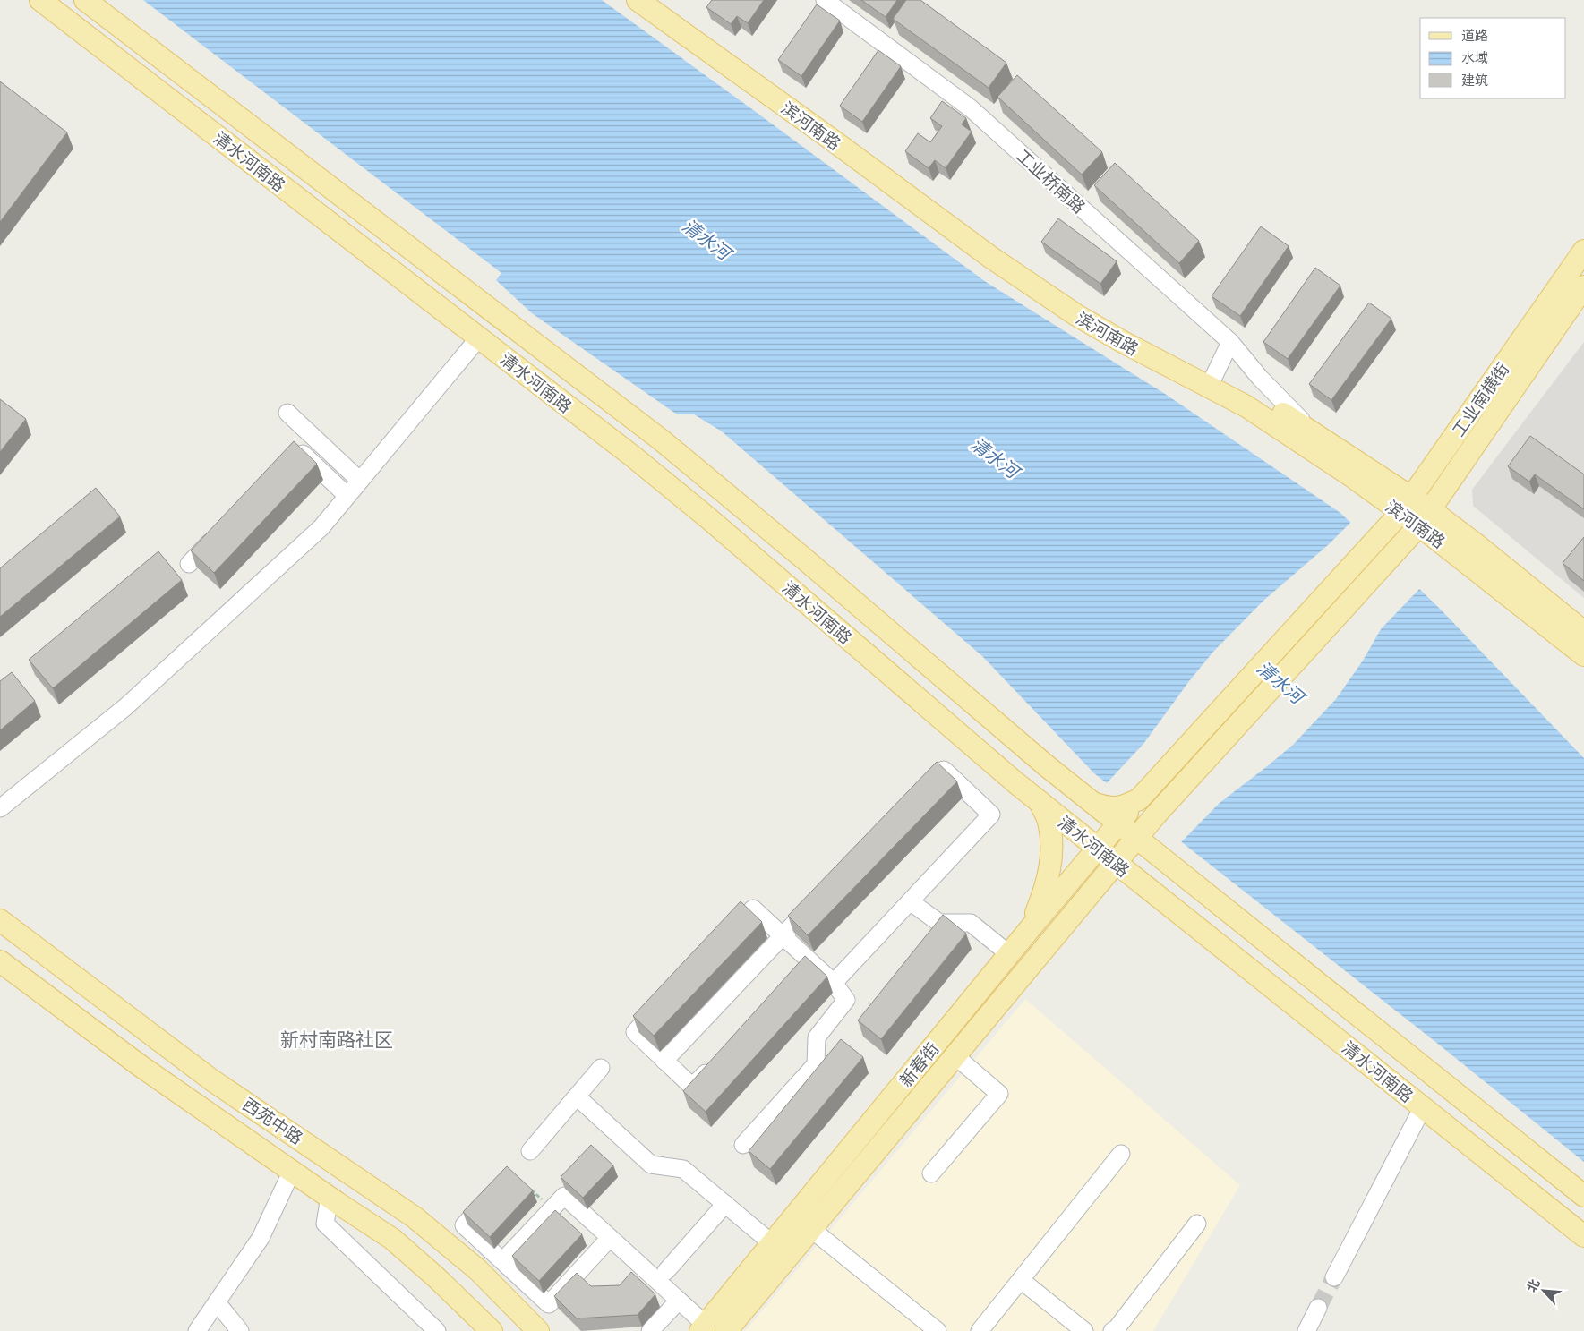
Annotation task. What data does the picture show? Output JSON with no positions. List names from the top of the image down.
{
  "streets": {
    "main road": [
      "滨河南路",
      "清水河南路",
      "工业南横街",
      "新春街",
      "西苑中路"
    ],
    "street": ["工业桥南路"]
  },
  "crossings": [
    ["滨河南路", "工业桥南路"],
    ["滨河南路", "工业南横街"],
    ["清水河南路", "新春街"],
    ["工业南横街", "新春街"]
  ],
  "districts": ["新村南路社区"],
  "water": ["清水河"],
  "legend": ["道路", "水域", "建筑"],
  "north": "top left"
}
